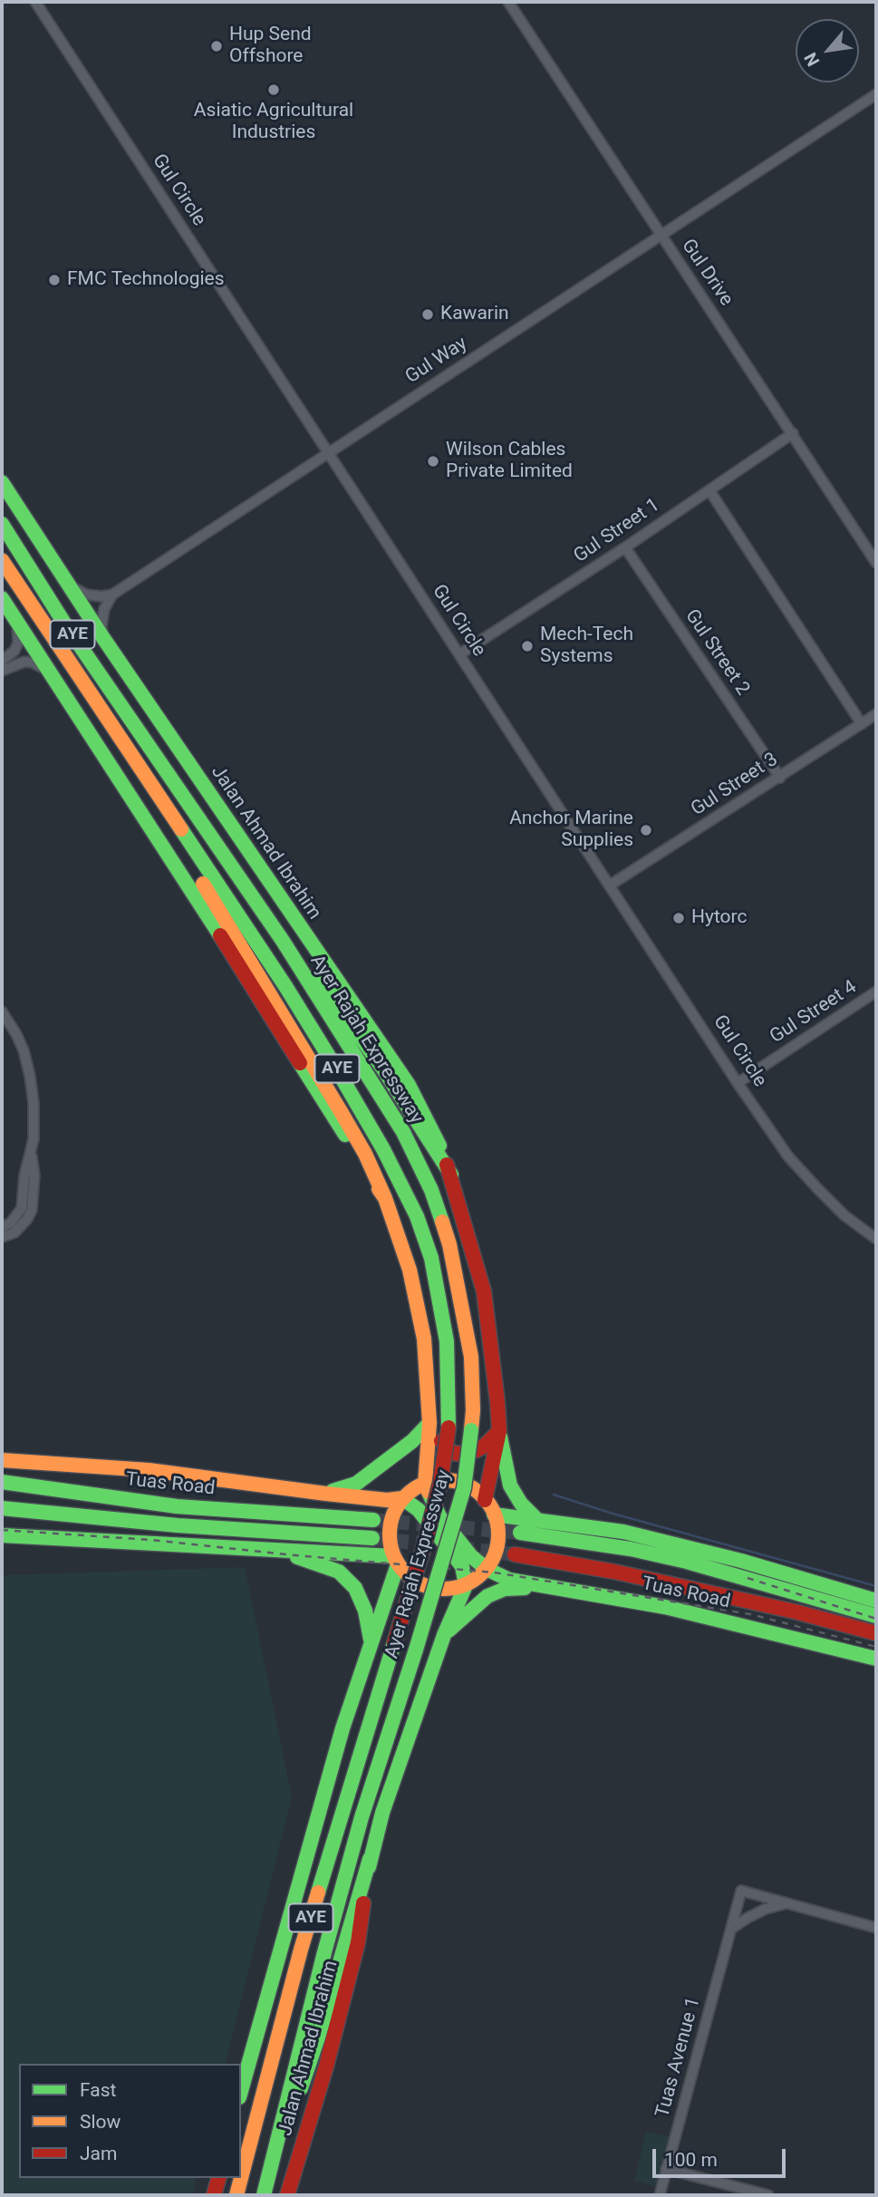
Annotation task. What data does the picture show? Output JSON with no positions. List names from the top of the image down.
{
  "streets": {
    "main road": [
      "AYE",
      "Jalan Ahmad Ibrahim",
      "Ayer Rajah Expressway",
      "Tuas Road"
    ],
    "street": [
      "Gul Circle",
      "Gul Drive",
      "Gul Way",
      "Gul Street 1",
      "Gul Street 2",
      "Gul Street 3",
      "Gul Street 4",
      "Tuas Avenue 1"
    ]
  },
  "crossings": [
    ["Gul Circle", "Gul Way"],
    ["Gul Circle", "Gul Street 1"],
    ["Gul Circle", "Gul Street 3"],
    ["Gul Circle", "Gul Street 4"],
    ["Gul Drive", "Gul Way"],
    ["Gul Drive", "Gul Street 1"],
    ["Gul Street 1", "Gul Street 2"],
    ["Gul Street 2", "Gul Street 3"]
  ],
  "places": [
    "Hup Send Offshore",
    "Asiatic Agricultural Industries",
    "FMC Technologies",
    "Kawarin",
    "Wilson Cables Private Limited",
    "Mech-Tech Systems",
    "Anchor Marine Supplies",
    "Hytorc"
  ],
  "legend": ["Fast", "Slow", "Jam"],
  "scale_bar": "100 m",
  "north": "bottom left"
}
